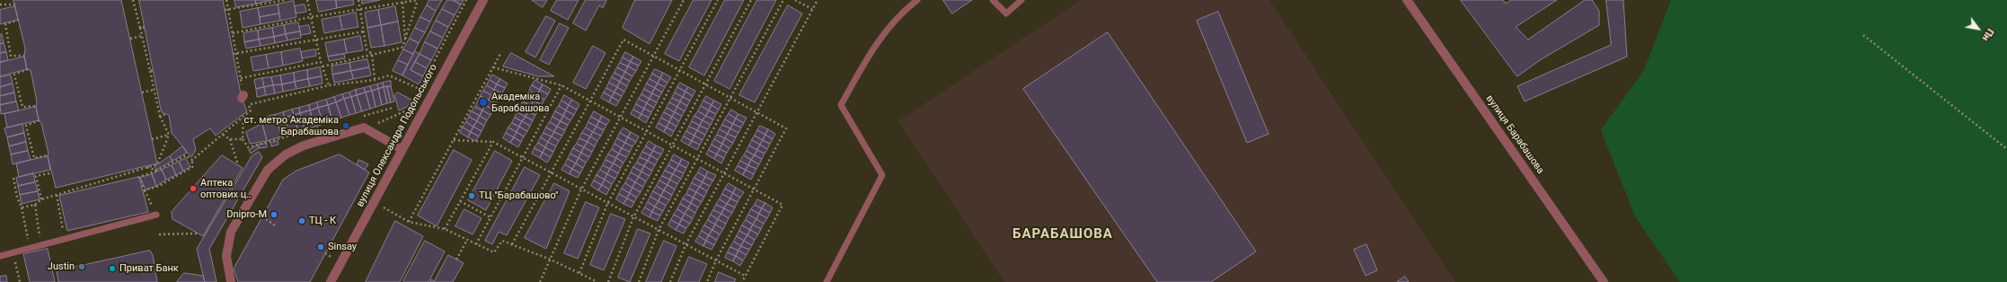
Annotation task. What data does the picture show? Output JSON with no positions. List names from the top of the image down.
{
  "streets": {
    "street": ["вулиця Барабашова", "вулиця Олександра Подольського"]
  },
  "districts": ["БАРАБАШОВА"],
  "places": [
    "Академіка Барабашова",
    "ст. метро Академіка Барабашова",
    "Аптека оптових ц‥",
    "ТЦ \"Барабашово\"",
    "Dnipro-M",
    "ТЦ - К",
    "Sinsay",
    "Justin",
    "Приват Банк"
  ],
  "north": "bottom right"
}
